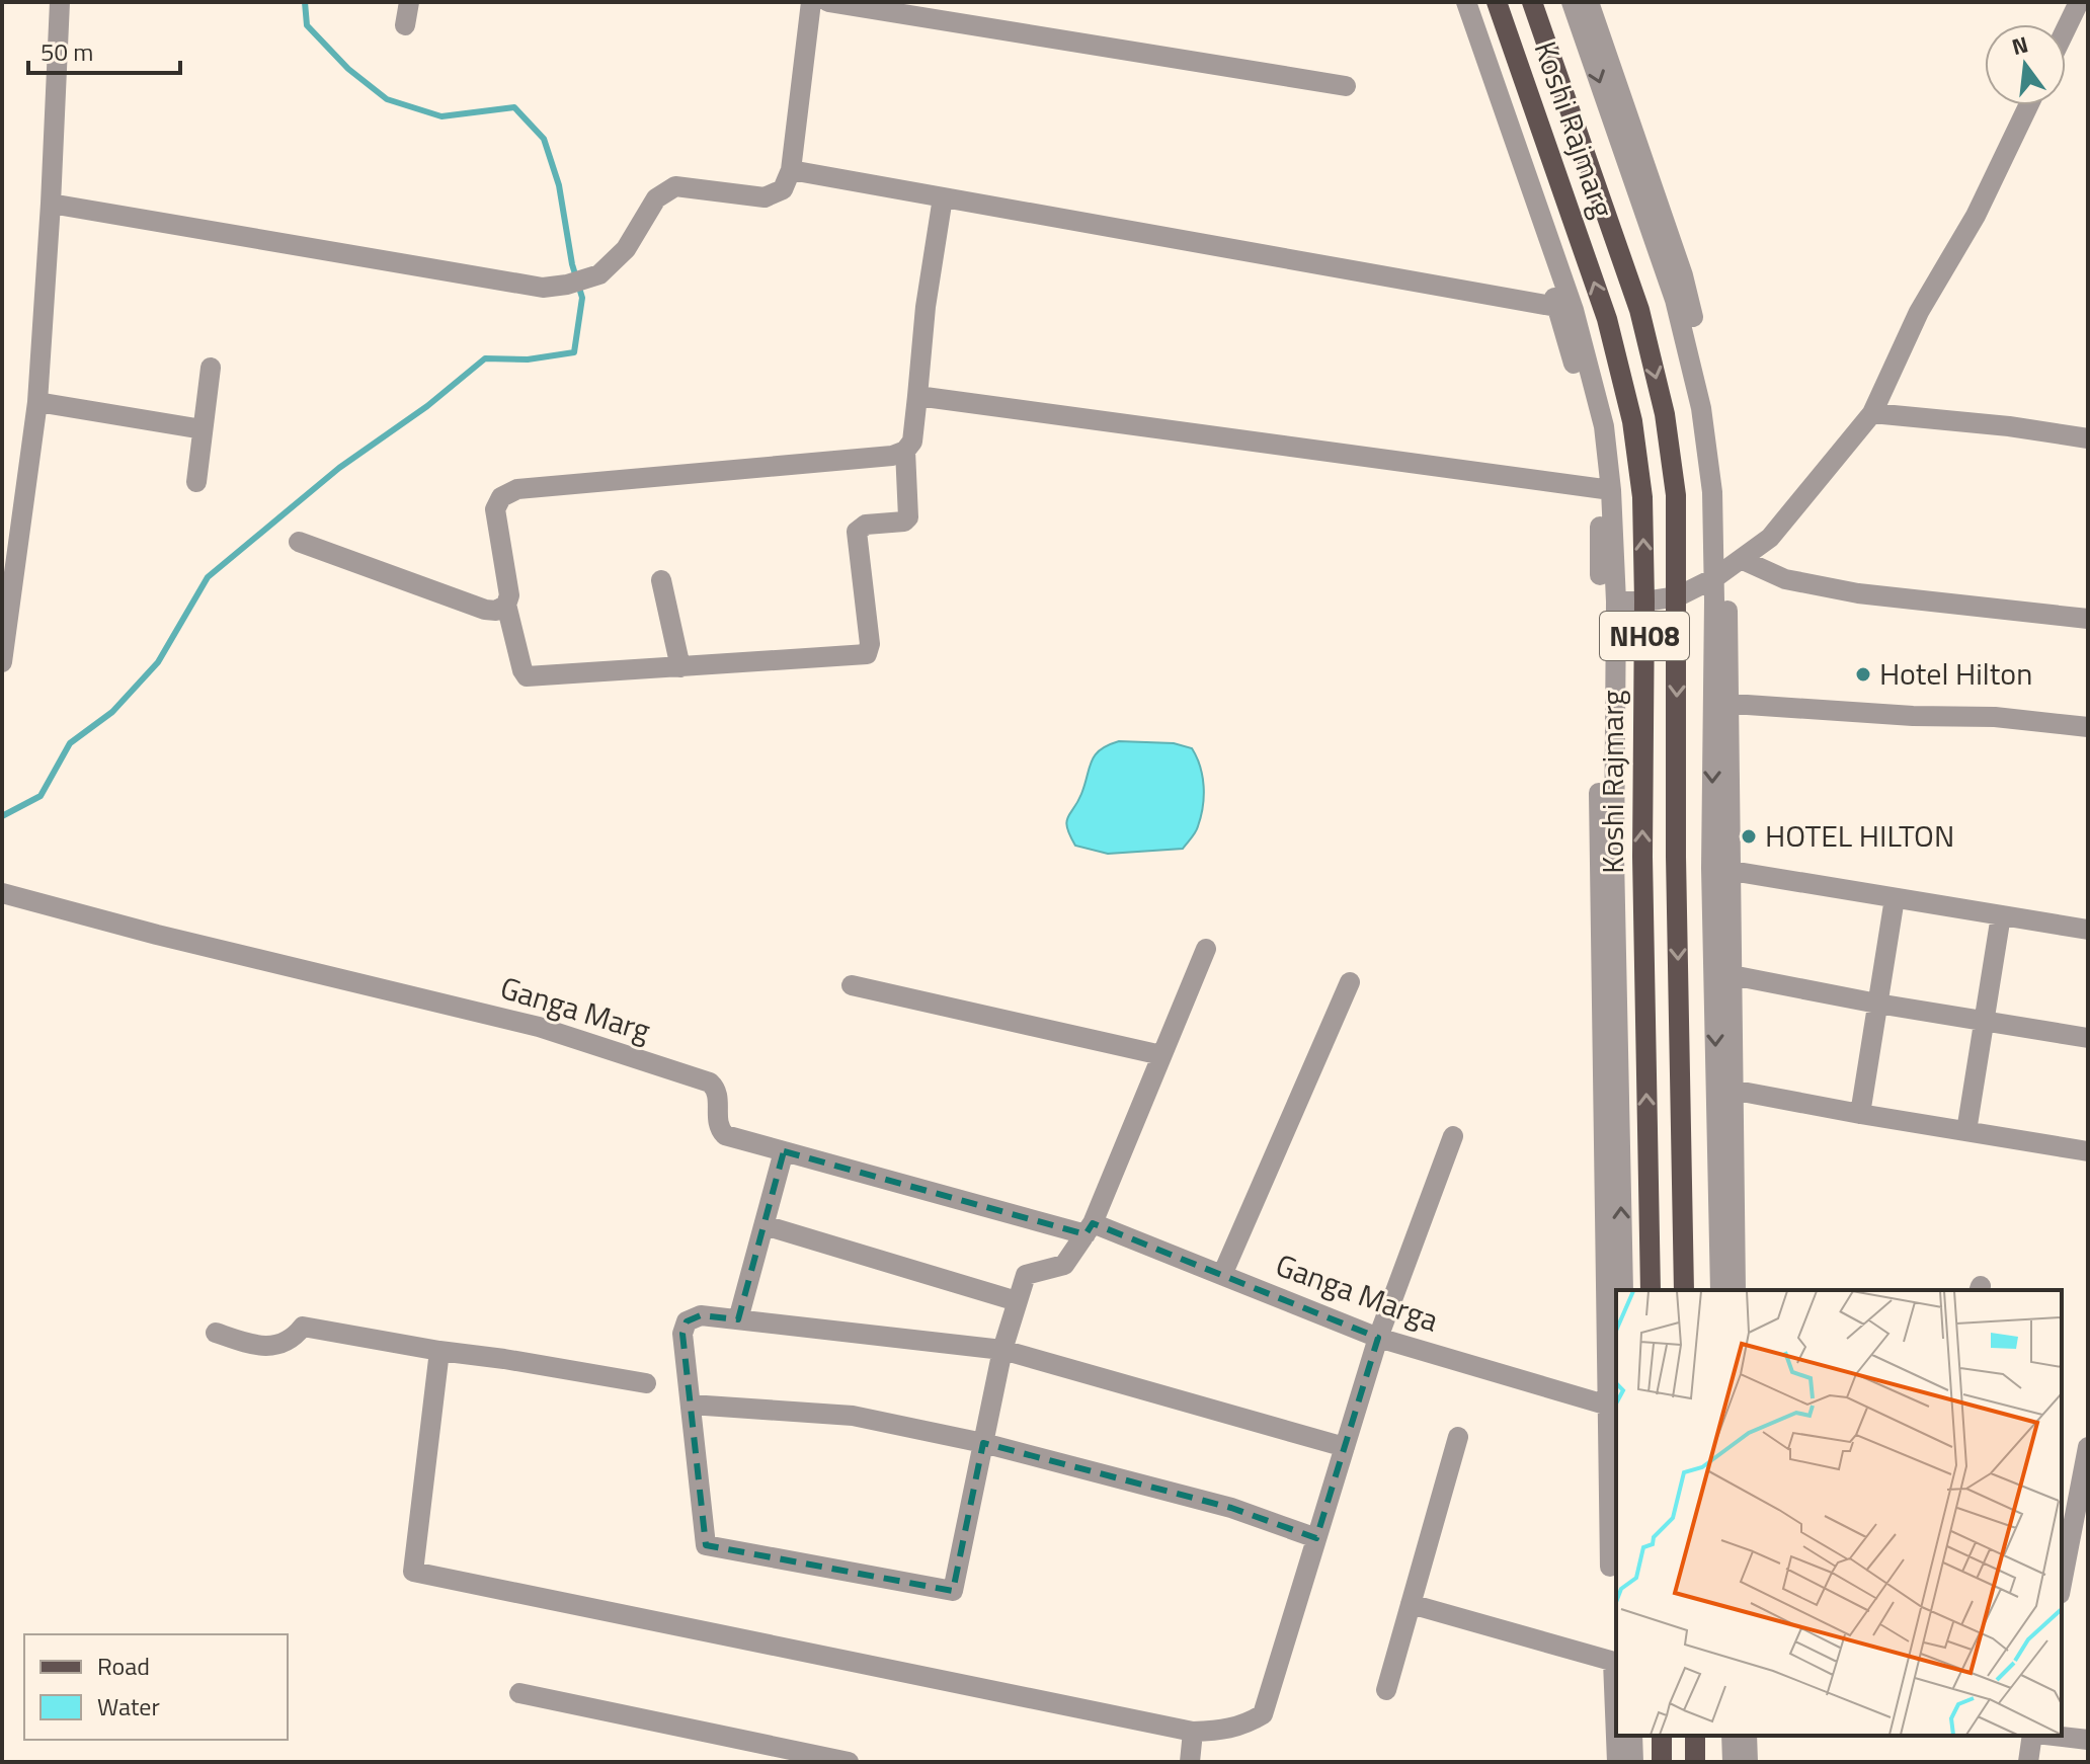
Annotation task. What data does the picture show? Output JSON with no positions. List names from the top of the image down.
{
  "streets": {
    "main road": ["Koshi Rajmarg", "NH08"],
    "street": ["Ganga Marg", "Ganga Marga"]
  },
  "crossings": [
    ["Ganga Marg", "Ganga Marga"]
  ],
  "places": ["Hotel Hilton", "HOTEL HILTON"],
  "legend": ["Road", "Water"],
  "scale_bar": "50 m",
  "north": "top"
}
